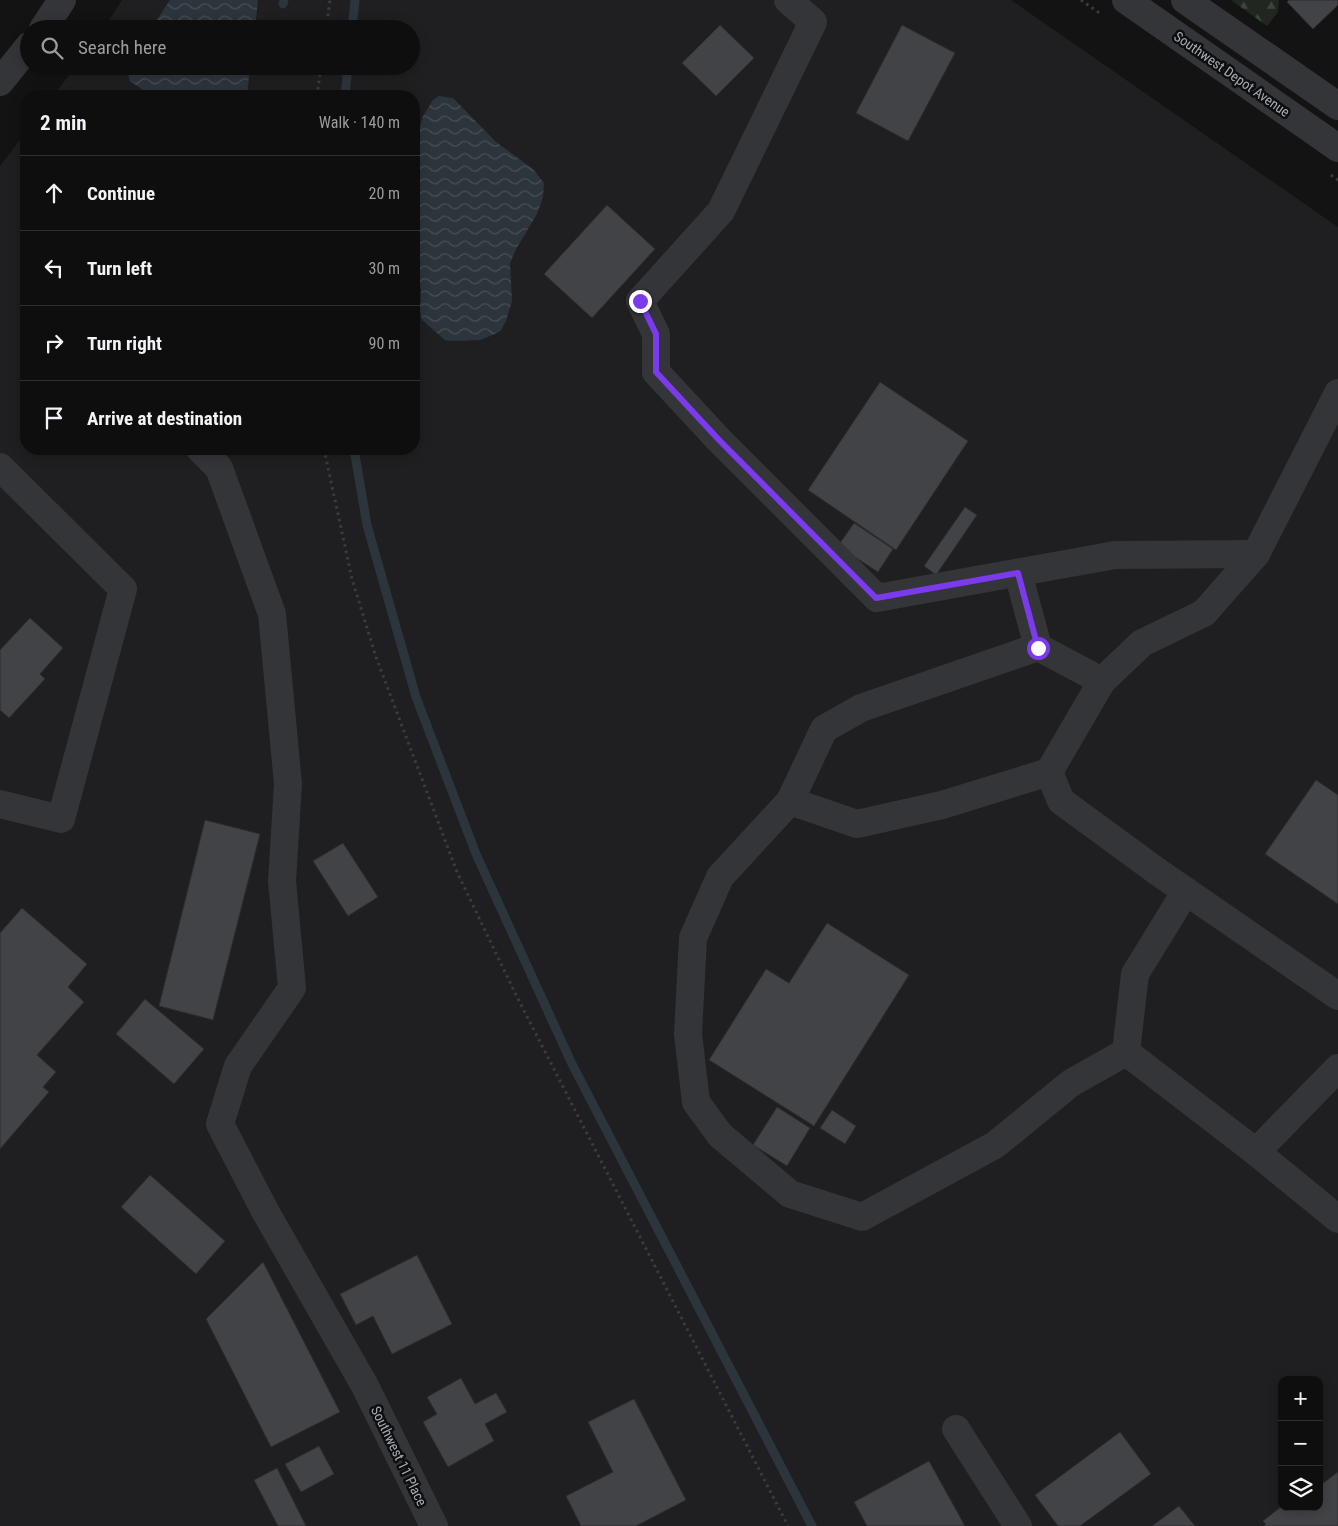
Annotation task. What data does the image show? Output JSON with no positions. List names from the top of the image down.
{
  "streets": {
    "street": ["Southwest Depot Avenue", "Southwest 11 Place"]
  },
  "page": {
    "search": "Search here",
    "heading": ["2 min", "Walk · 140 m"],
    "list": [
      ["Continue", "20 m"],
      ["Turn left", "30 m"],
      ["Turn right", "90 m"],
      "Arrive at destination"
    ],
    "map_buttons": ["+", "−"]
  }
}
